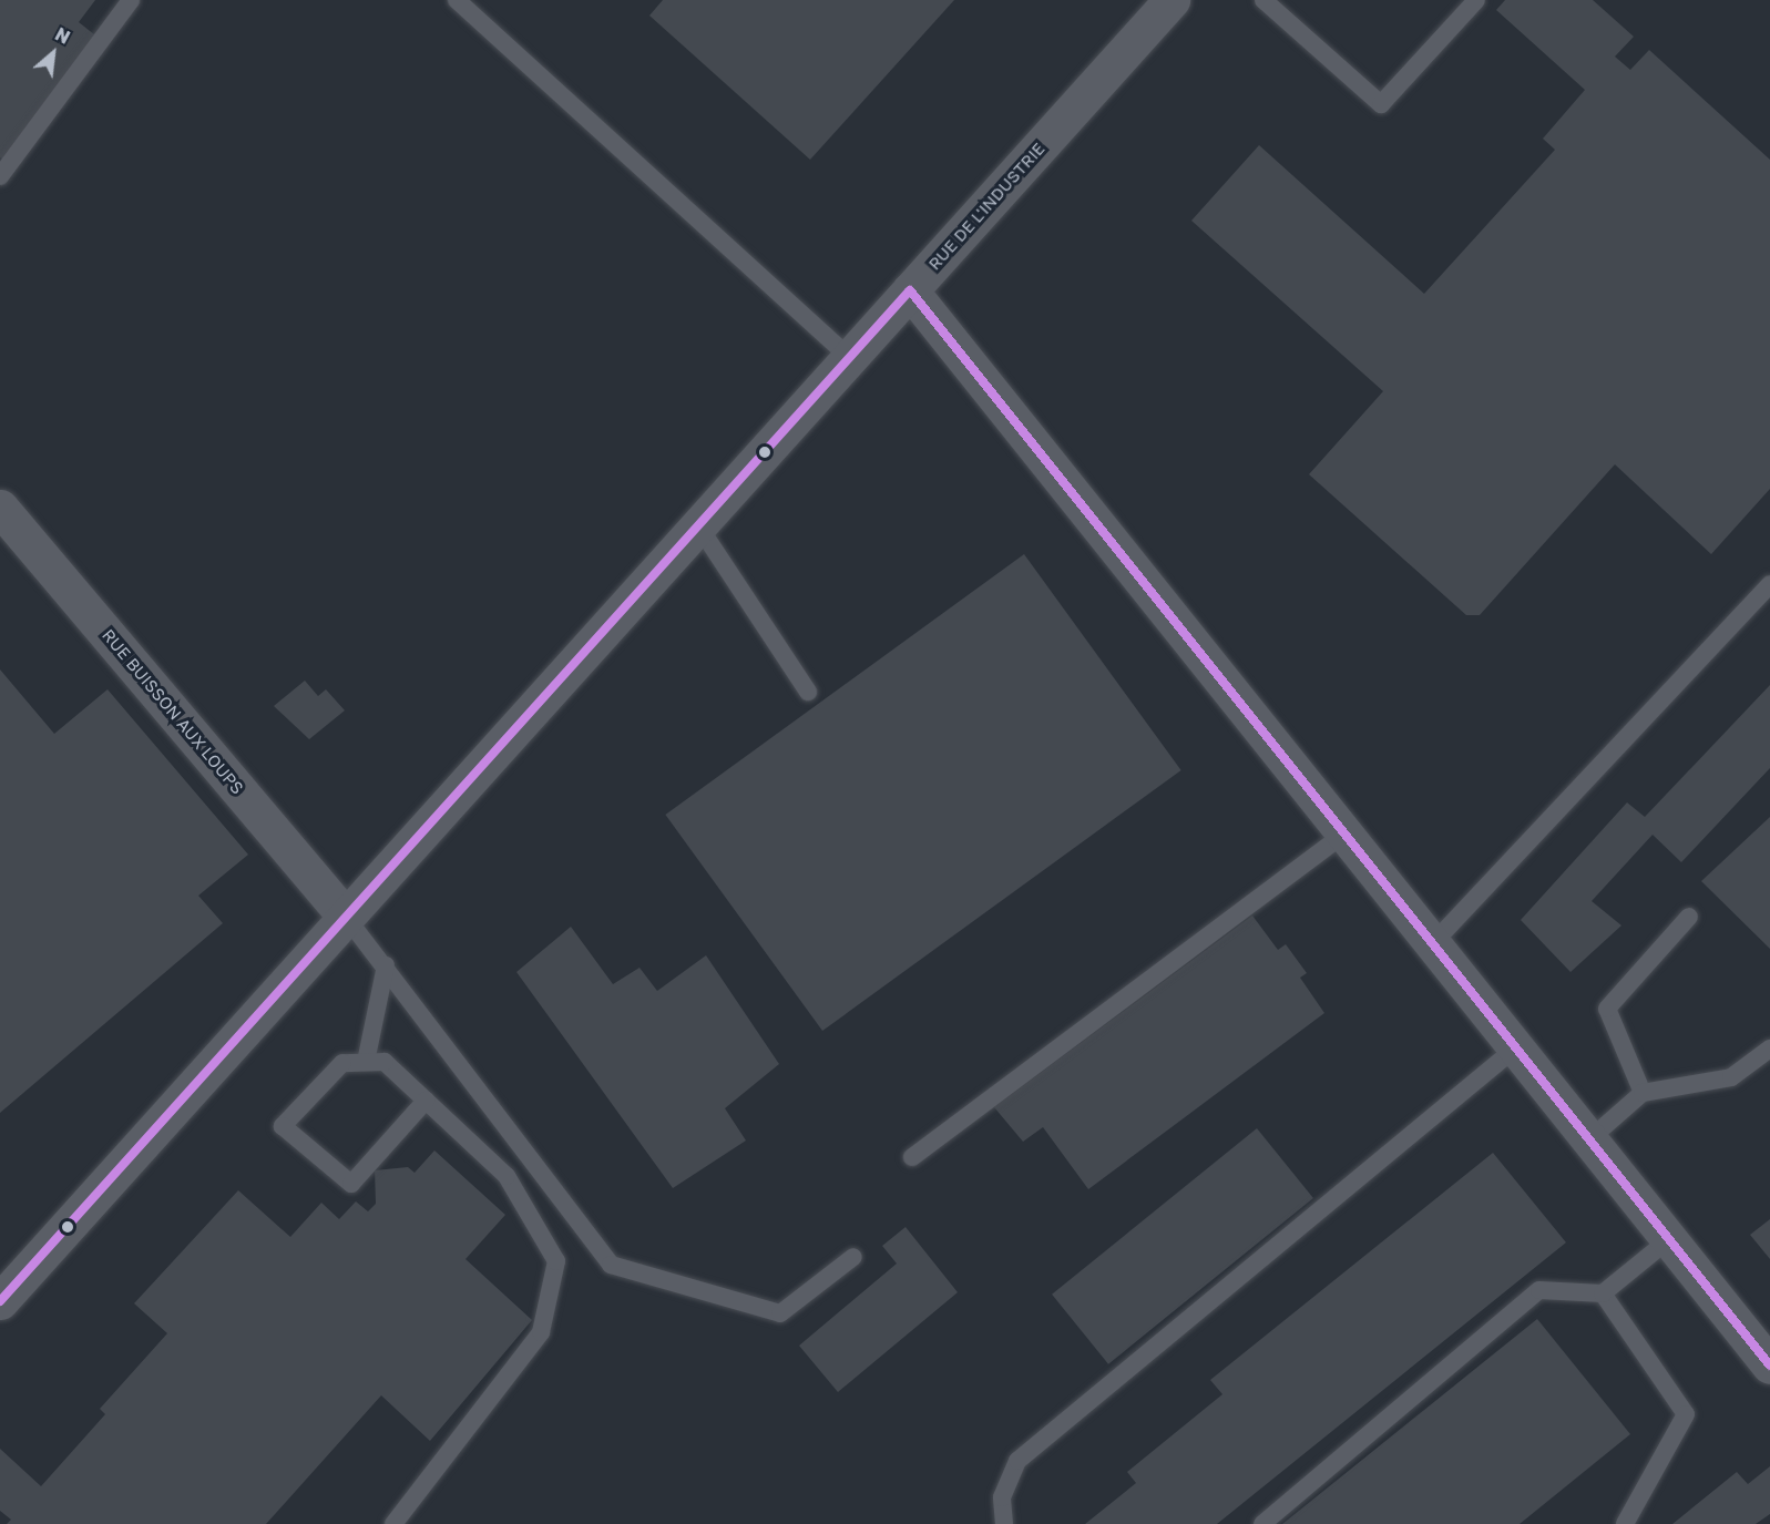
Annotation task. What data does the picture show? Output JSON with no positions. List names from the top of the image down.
{
  "streets": {
    "street": ["RUE DE L'INDUSTRIE", "RUE BUISSON AUX LOUPS"]
  },
  "crossings": [
    ["RUE DE L'INDUSTRIE", "RUE BUISSON AUX LOUPS"]
  ],
  "north": "top right"
}
